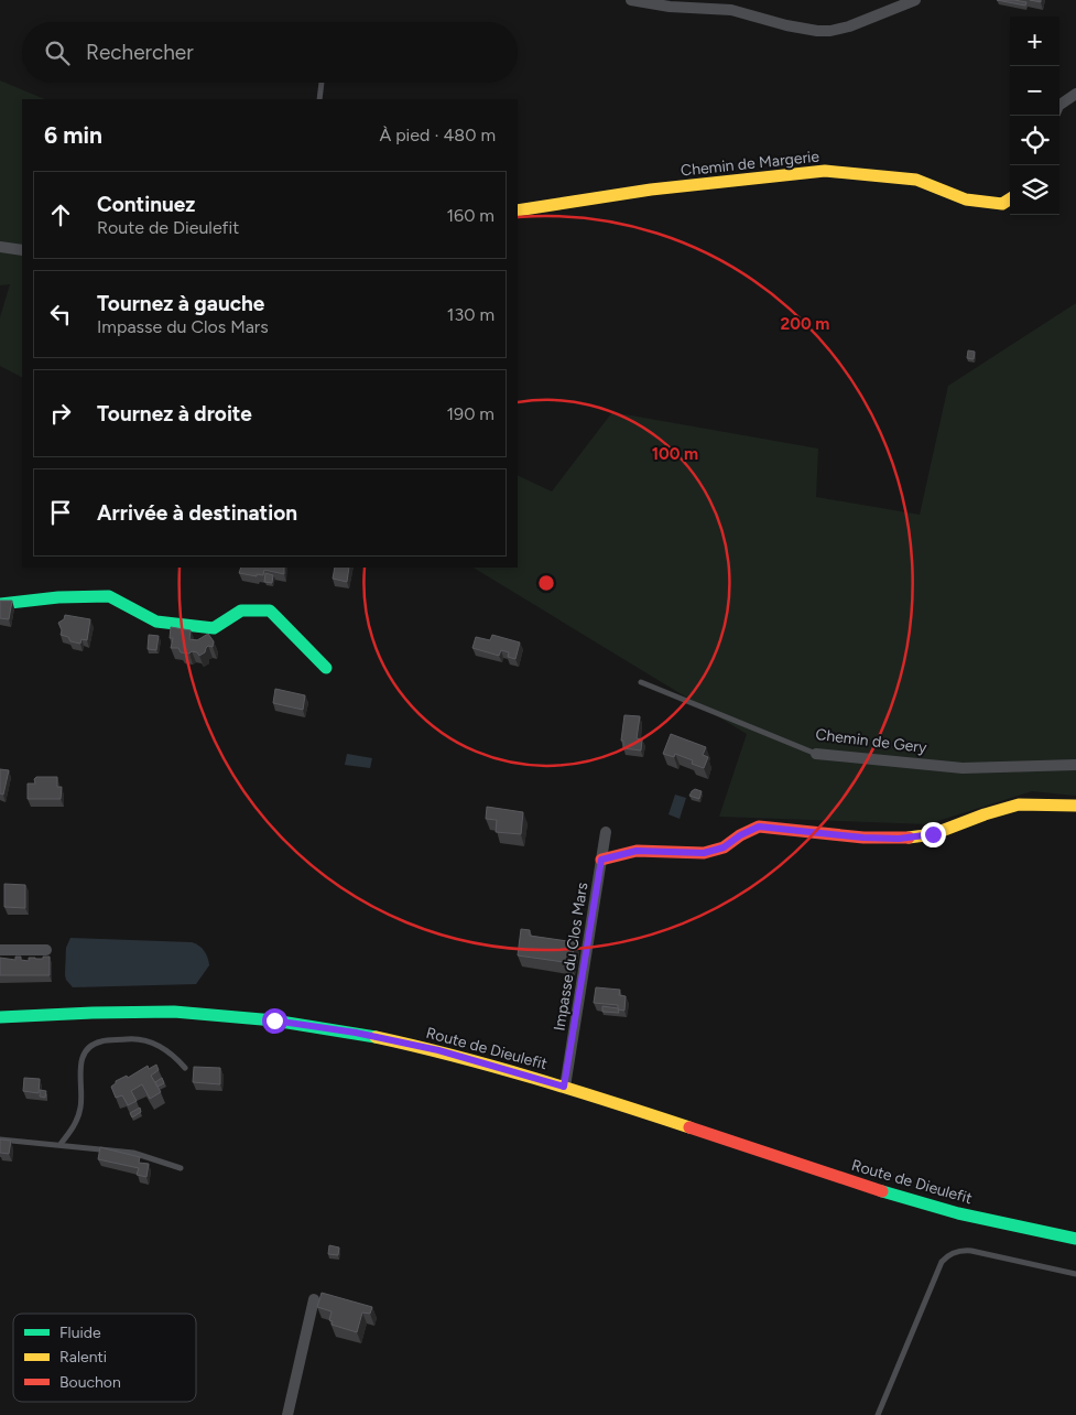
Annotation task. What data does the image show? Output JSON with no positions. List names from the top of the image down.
{
  "streets": {
    "street": [
      "Chemin de Margerie",
      "Chemin de Gery",
      "Impasse du Clos Mars",
      "Route de Dieulefit"
    ]
  },
  "crossings": [
    ["Impasse du Clos Mars", "Route de Dieulefit"]
  ],
  "legend": ["Fluide", "Ralenti", "Bouchon"],
  "page": {
    "map_buttons": ["+", "−"],
    "search": "Rechercher",
    "heading": ["6 min", "À pied · 480 m"],
    "list": [
      ["Continuez", "Route de Dieulefit", "160 m"],
      ["Tournez à gauche", "Impasse du Clos Mars", "130 m"],
      ["Tournez à droite", "190 m"],
      "Arrivée à destination"
    ]
  },
  "rings": ["200 m", "100 m"]
}
